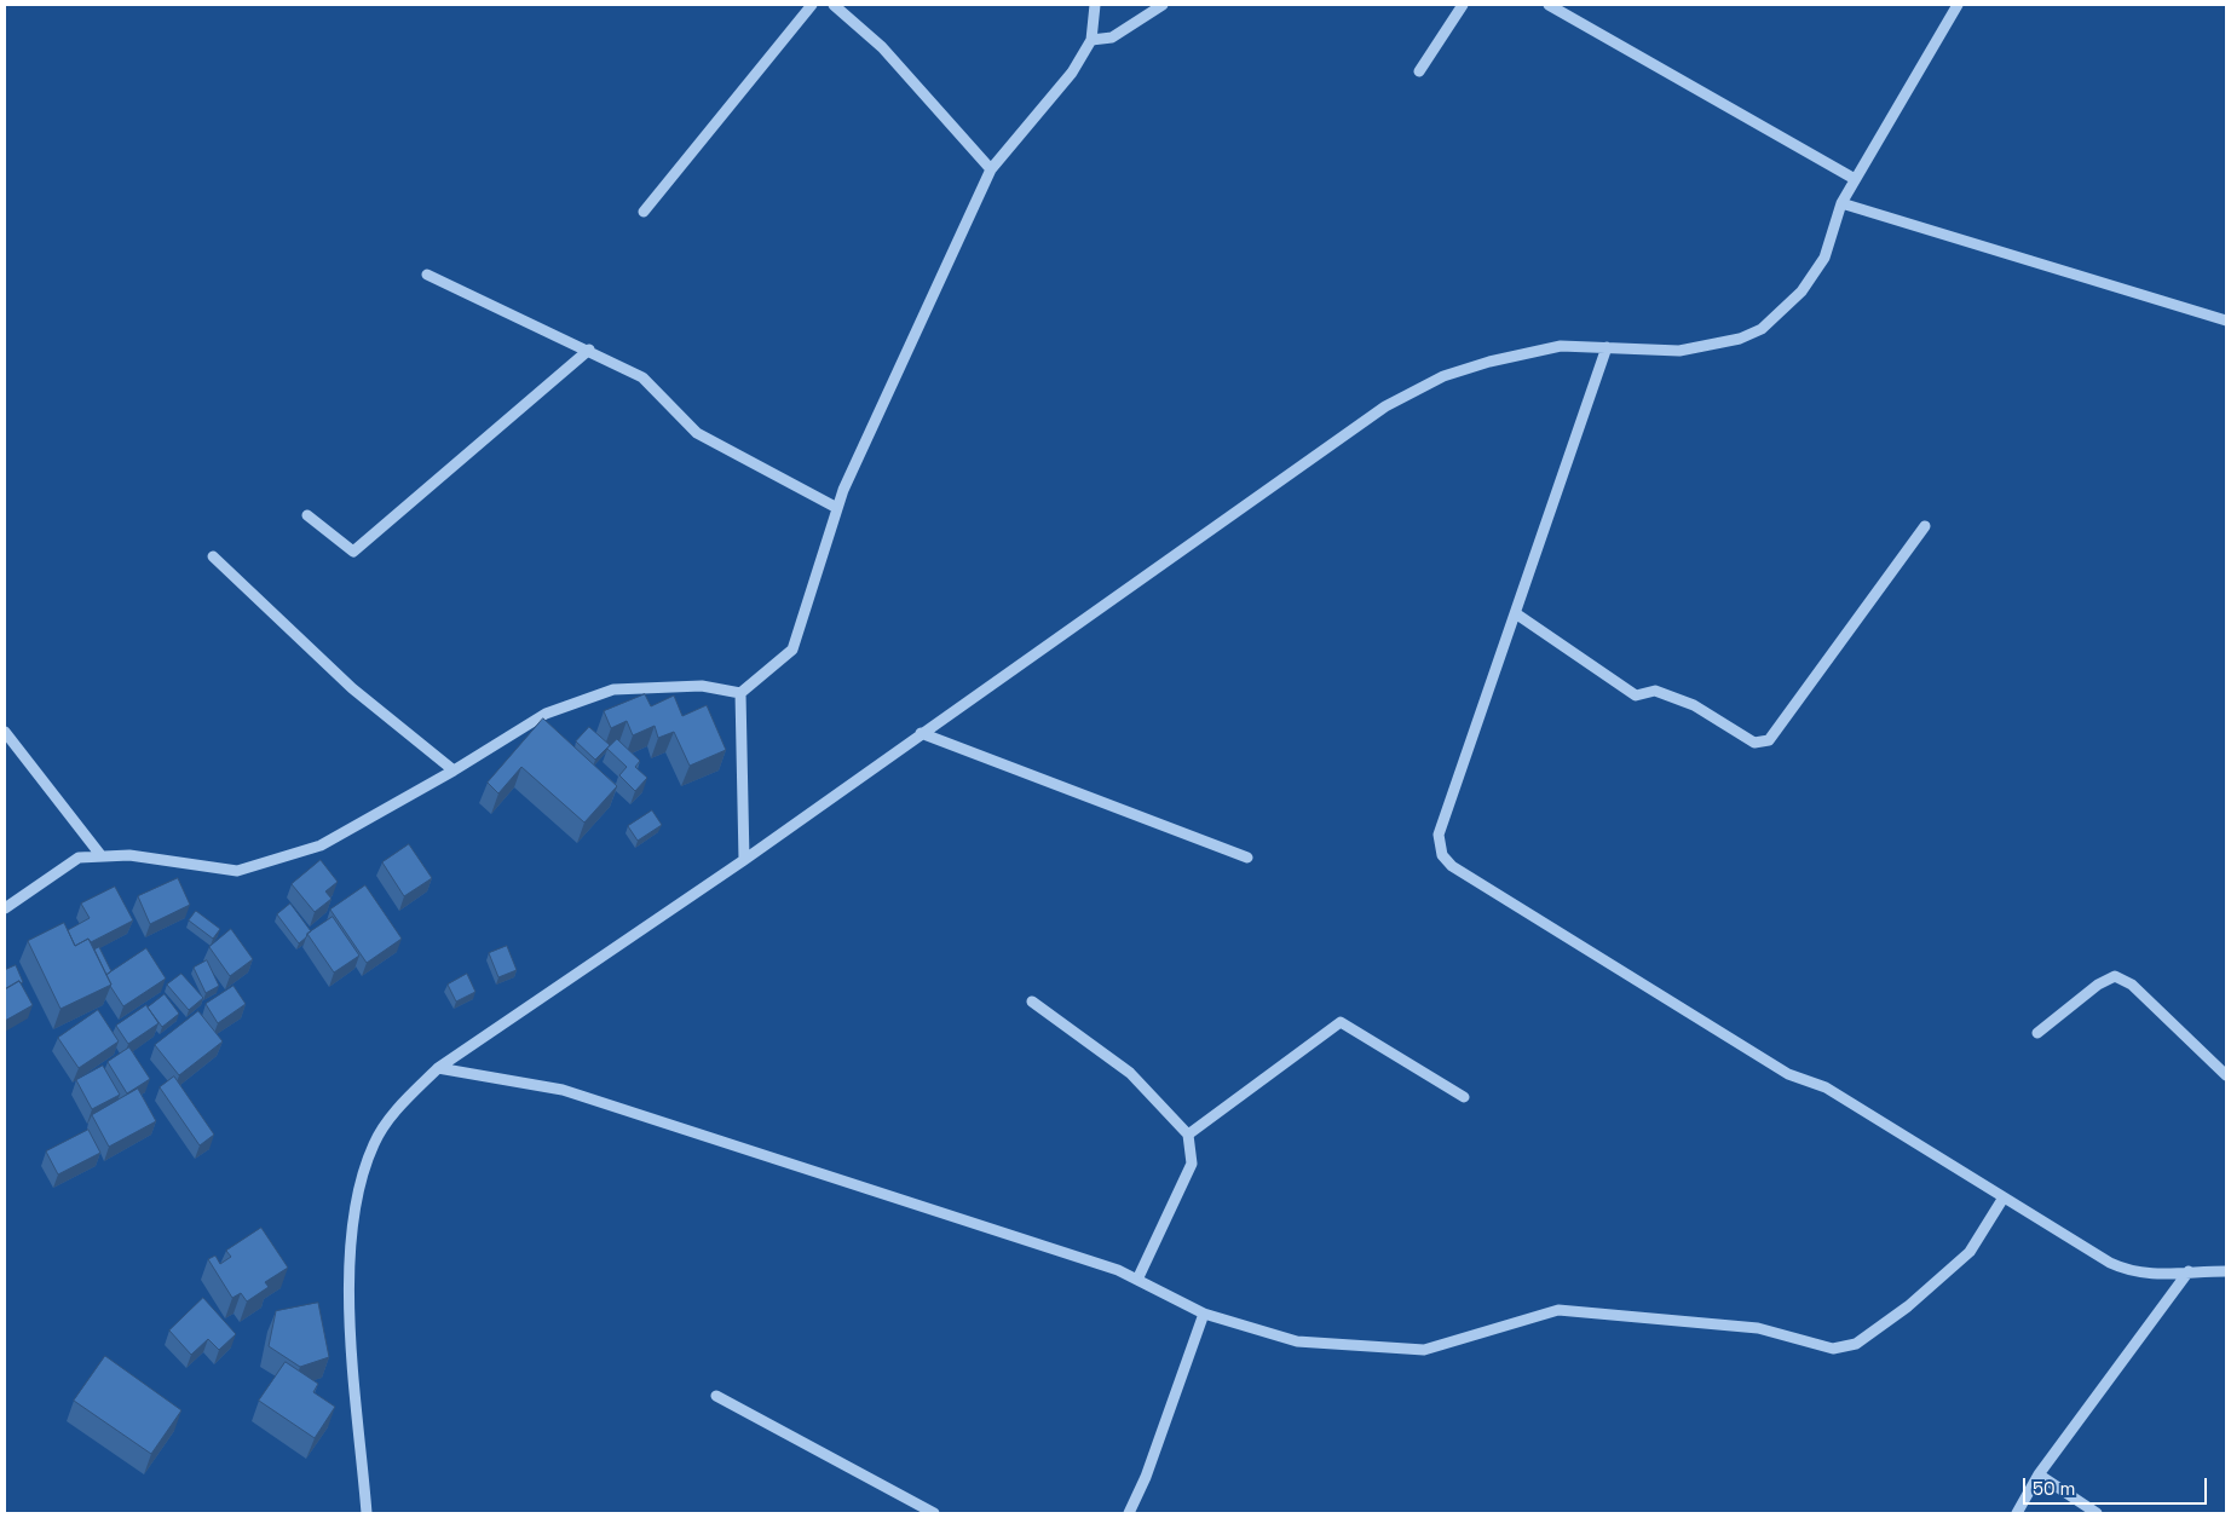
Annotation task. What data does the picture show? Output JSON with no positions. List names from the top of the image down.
{
  "scale_bar": "50 m"
}
